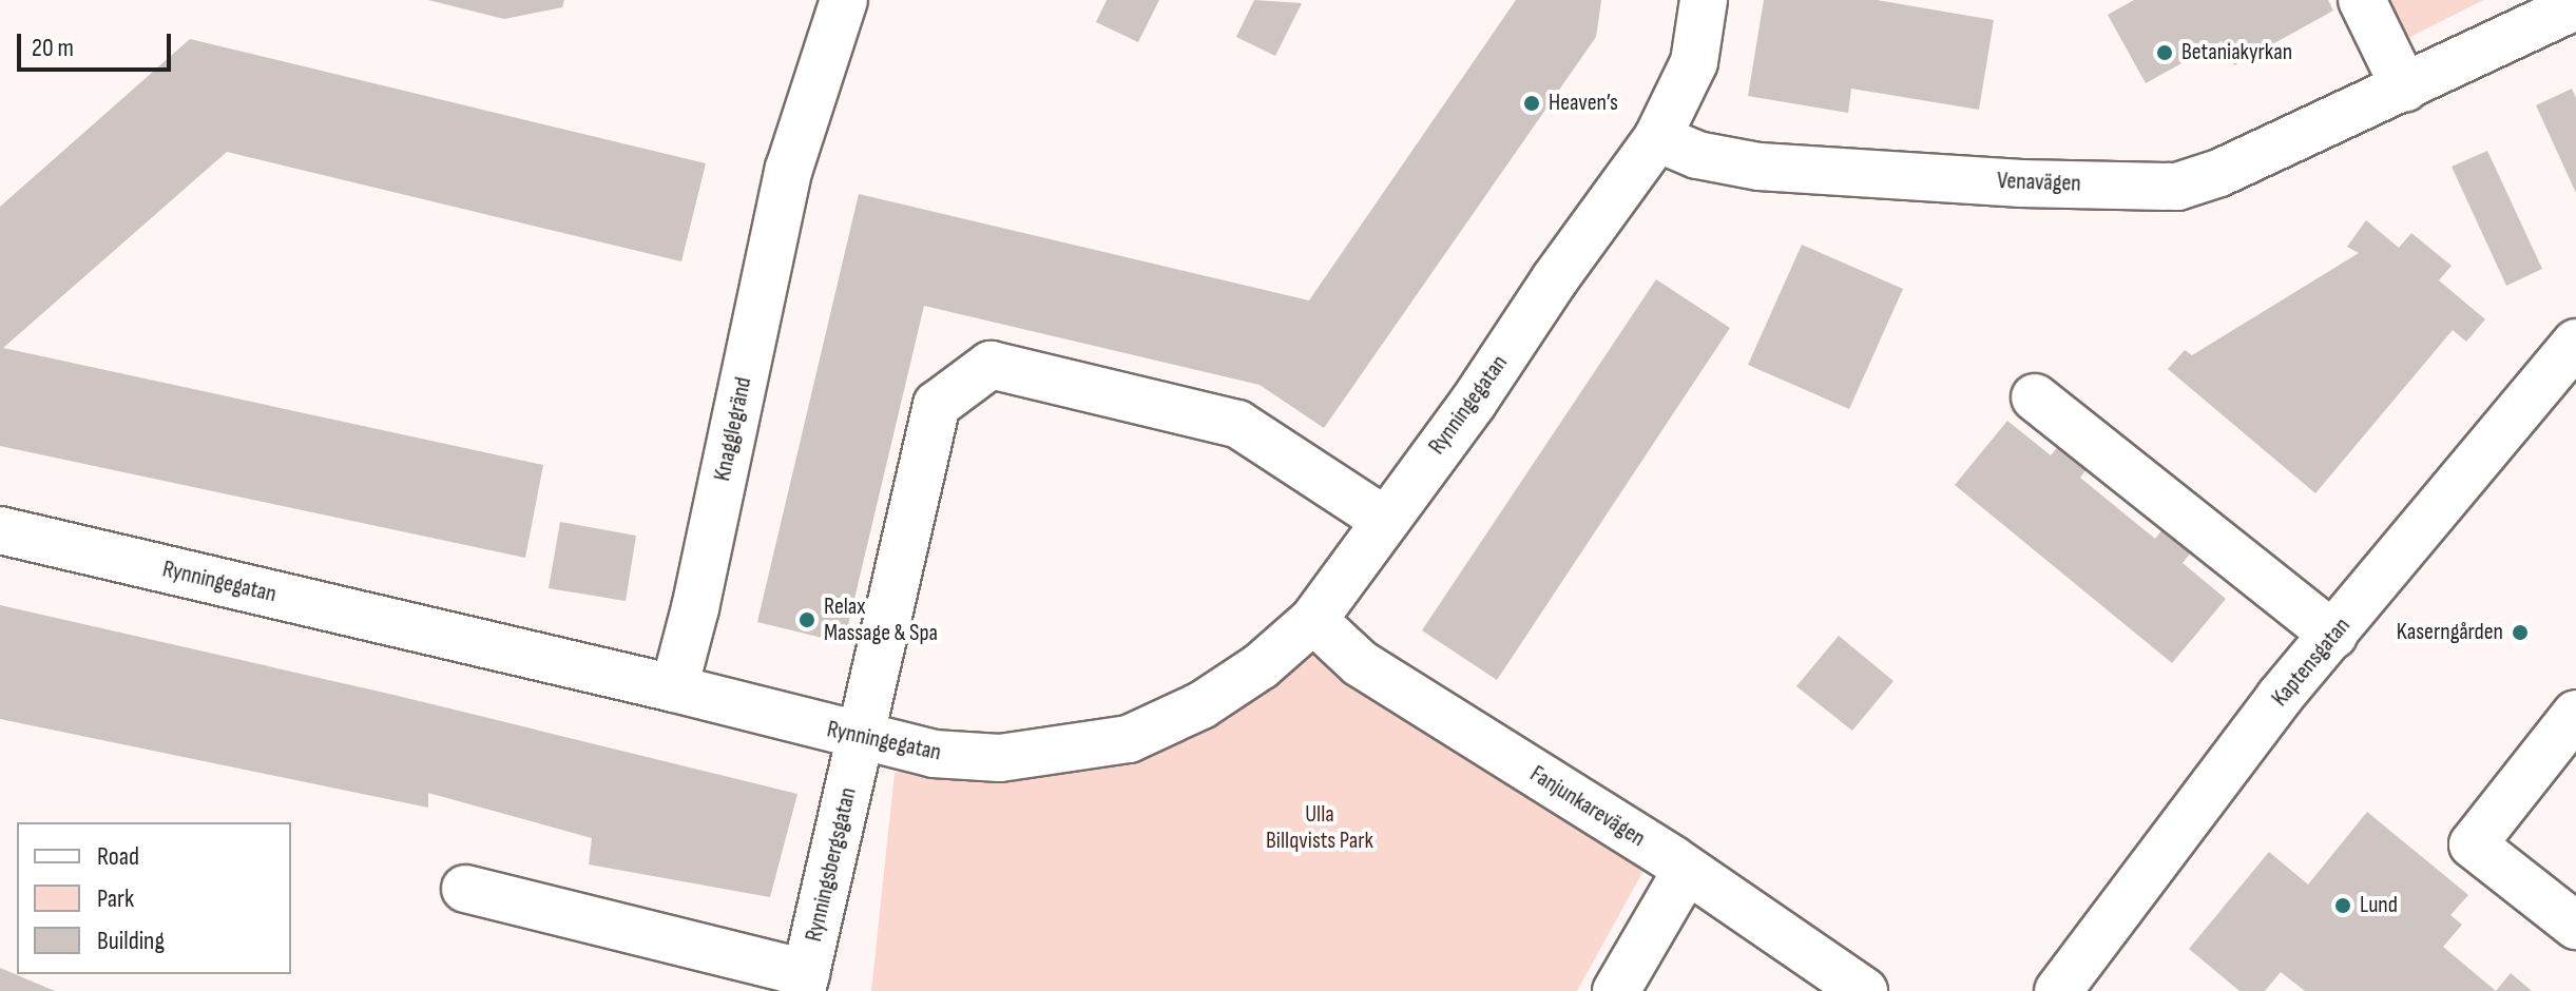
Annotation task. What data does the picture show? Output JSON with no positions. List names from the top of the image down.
{
  "streets": {
    "street": [
      "Venavägen",
      "Rynningegatan",
      "Knagglegränd",
      "Kaptensgatan",
      "Fanjunkarevägen",
      "Rynningsbergsgatan"
    ]
  },
  "crossings": [
    ["Venavägen", "Rynningegatan"],
    ["Rynningegatan", "Knagglegränd"],
    ["Rynningegatan", "Fanjunkarevägen"],
    ["Rynningegatan", "Rynningsbergsgatan"]
  ],
  "parks": ["Ulla Billqvists Park"],
  "places": [
    "Betaniakyrkan",
    "Heaven’s",
    "Relax Massage & Spa",
    "Kaserngården",
    "Lund"
  ],
  "legend": ["Road", "Park", "Building"],
  "scale_bar": "20 m"
}
